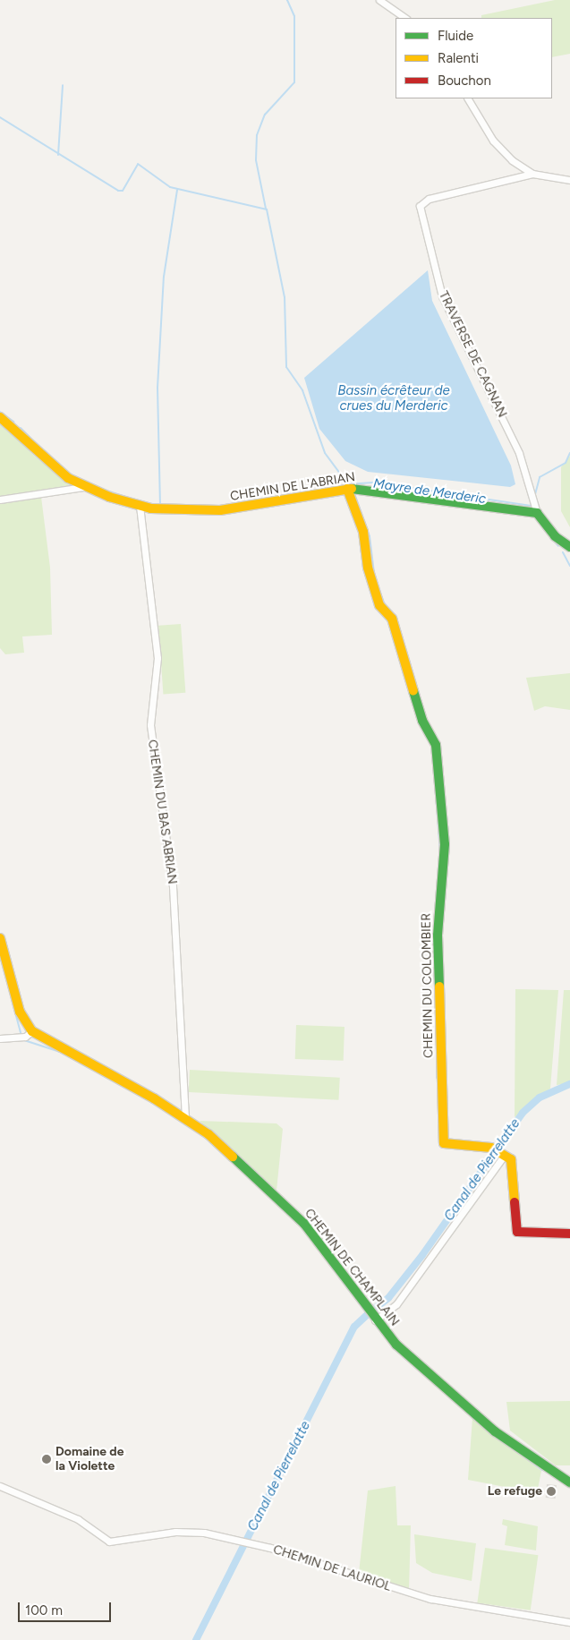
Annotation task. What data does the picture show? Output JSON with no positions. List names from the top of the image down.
{
  "streets": {
    "street": [
      "TRAVERSE DE CAGNAN",
      "CHEMIN DE L'ABRIAN",
      "CHEMIN DU BAS ABRIAN",
      "CHEMIN DU COLOMBIER",
      "CHEMIN DE CHAMPLAIN",
      "CHEMIN DE LAURIOL"
    ]
  },
  "crossings": [
    ["TRAVERSE DE CAGNAN", "CHEMIN DE L'ABRIAN"],
    ["CHEMIN DE L'ABRIAN", "CHEMIN DU BAS ABRIAN"],
    ["CHEMIN DE L'ABRIAN", "CHEMIN DU COLOMBIER"],
    ["CHEMIN DU BAS ABRIAN", "CHEMIN DE CHAMPLAIN"]
  ],
  "water": ["Bassin écrêteur de crues du Merderic", "Mayre de Merderic", "Canal de Pierrelatte"],
  "places": ["Domaine de la Violette", "Le refuge"],
  "legend": ["Fluide", "Ralenti", "Bouchon"],
  "scale_bar": "100 m"
}
